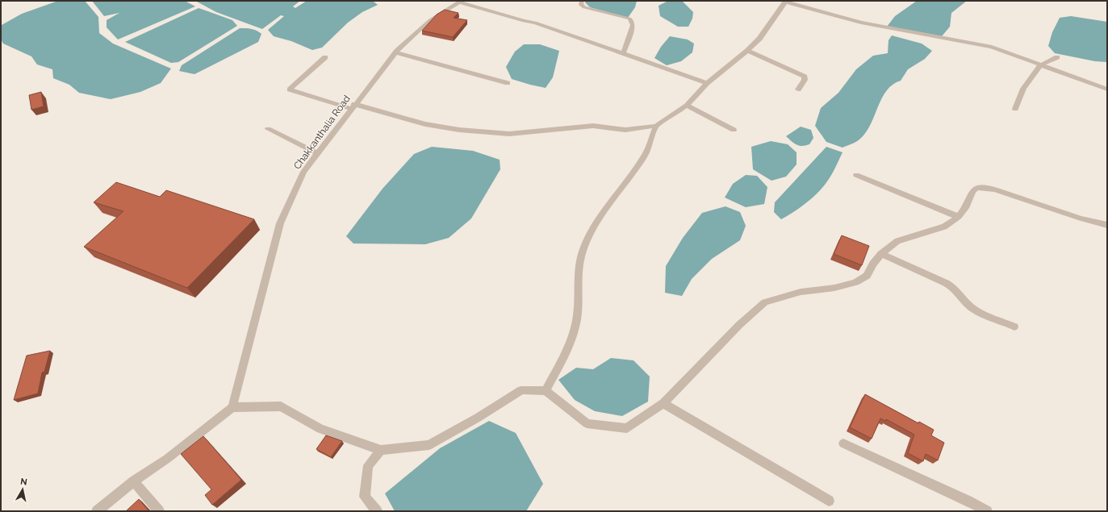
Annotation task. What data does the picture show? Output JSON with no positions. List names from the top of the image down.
{
  "streets": {
    "street": ["Chakkanthalia Road"]
  },
  "north": "top"
}
